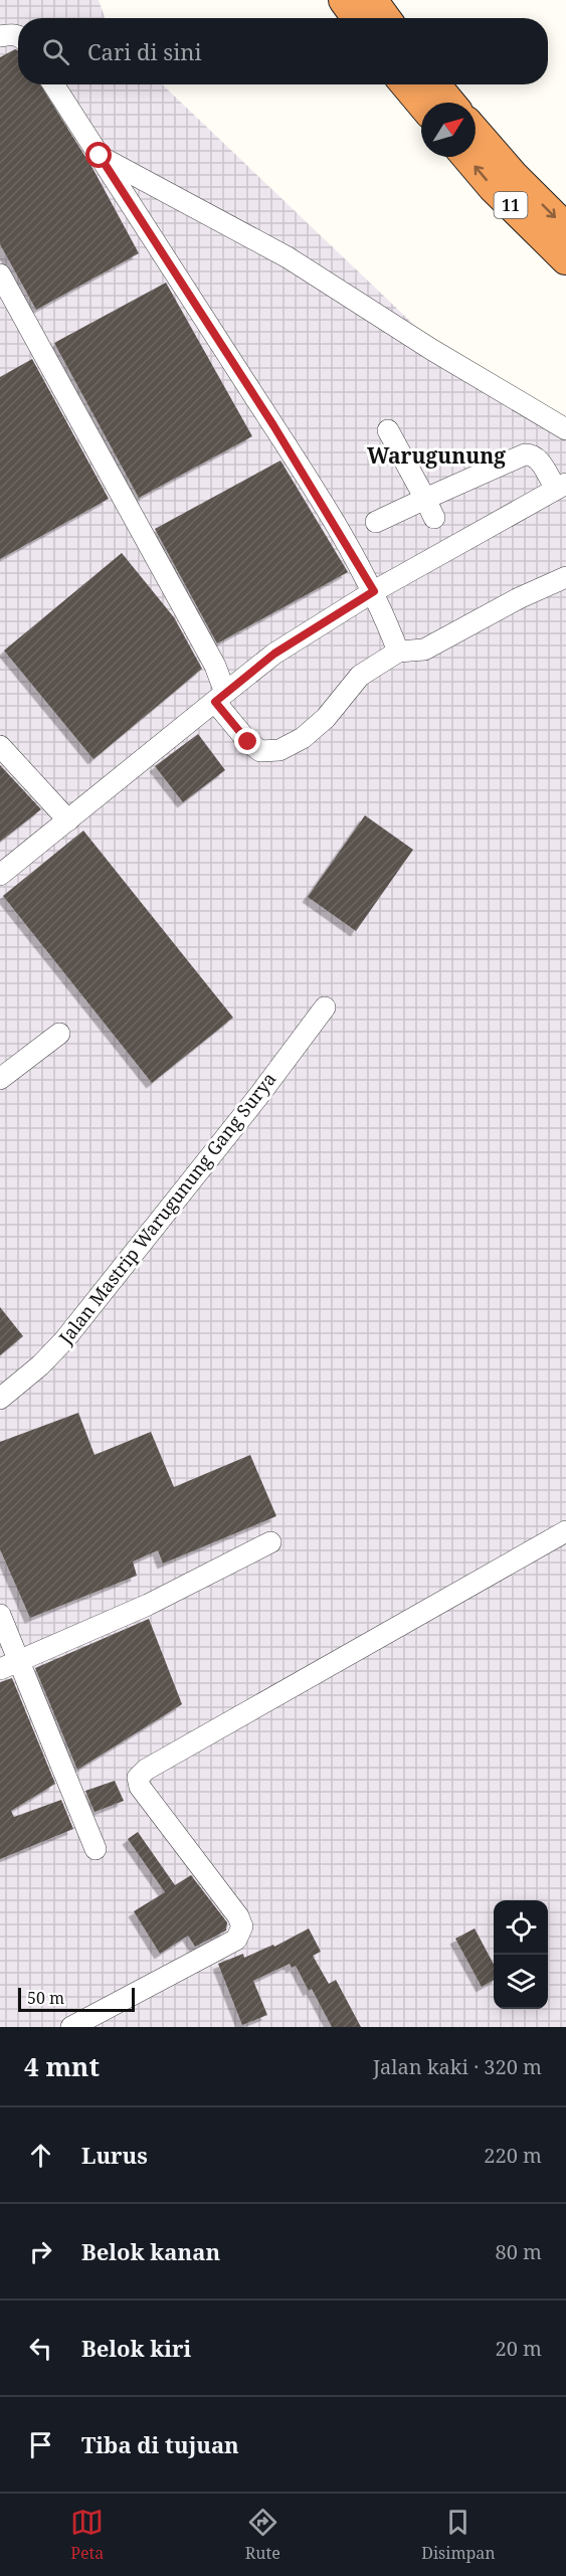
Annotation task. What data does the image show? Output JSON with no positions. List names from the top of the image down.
{
  "streets": {
    "highway": ["11"],
    "street": ["Jalan Mastrip Warugunung Gang Surya"]
  },
  "districts": ["Warugunung"],
  "scale_bar": "50 m",
  "north": "top right",
  "page": {
    "search": "Cari di sini",
    "scale": "50 m",
    "heading": ["4 mnt", "Jalan kaki · 320 m"],
    "list": [
      ["Lurus", "220 m"],
      ["Belok kanan", "80 m"],
      ["Belok kiri", "20 m"],
      "Tiba di tujuan"
    ],
    "nav": ["Peta", "Rute", "Disimpan"]
  }
}
